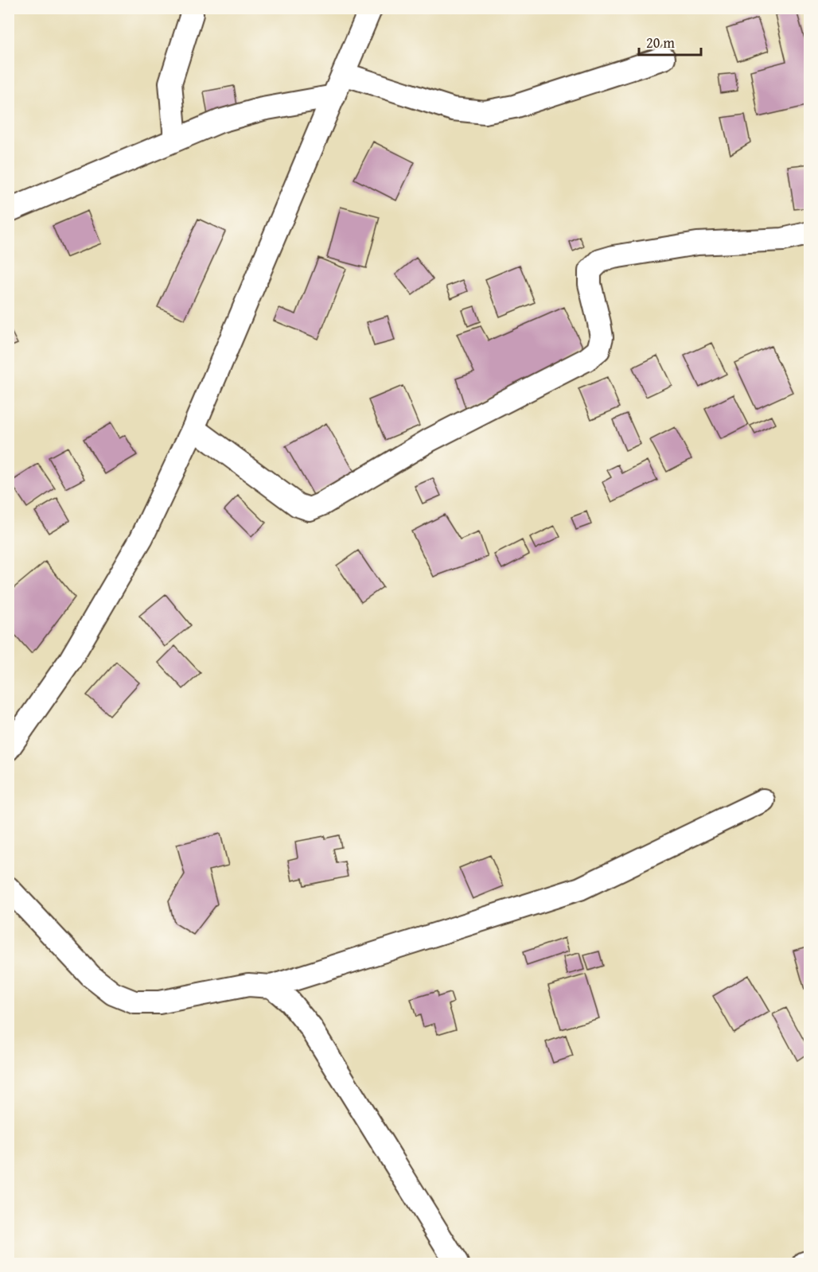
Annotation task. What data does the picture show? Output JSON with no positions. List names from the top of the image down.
{
  "scale_bar": "20 m"
}
